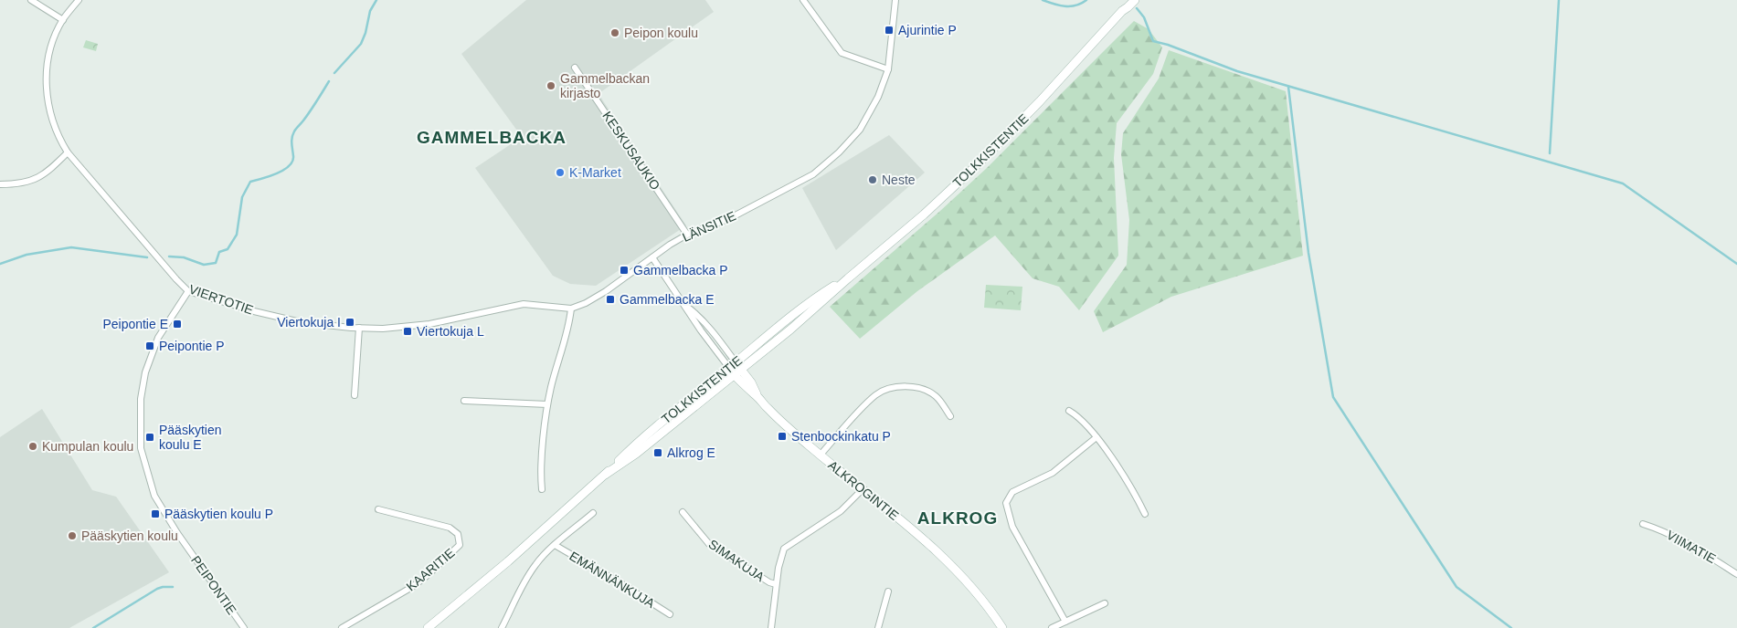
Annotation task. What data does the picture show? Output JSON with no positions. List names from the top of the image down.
{
  "streets": {
    "street": [
      "KESKUSAUKIO",
      "TOLKKISTENTIE",
      "LÄNSITIE",
      "VIERTOTIE",
      "ALKROGINTIE",
      "VIIMATIE",
      "SIMAKUJA",
      "KAARITIE",
      "EMÄNNÄNKUJA",
      "PEIPONTIE"
    ]
  },
  "crossings": [
    ["KESKUSAUKIO", "LÄNSITIE"],
    ["TOLKKISTENTIE", "ALKROGINTIE"],
    ["LÄNSITIE", "VIERTOTIE"],
    ["VIERTOTIE", "PEIPONTIE"]
  ],
  "districts": ["GAMMELBACKA", "ALKROG"],
  "places": {
    "transit": [
      "Ajurintie P",
      "Gammelbacka P",
      "Gammelbacka E",
      "Viertokuja I",
      "Peipontie E",
      "Viertokuja L",
      "Peipontie P",
      "Stenbockinkatu P",
      "Pääskytien koulu E",
      "Alkrog E",
      "Pääskytien koulu P"
    ],
    "other": [
      "Peipon koulu",
      "Gammelbackan kirjasto",
      "K-Market",
      "Neste",
      "Kumpulan koulu",
      "Pääskytien koulu"
    ]
  }
}
